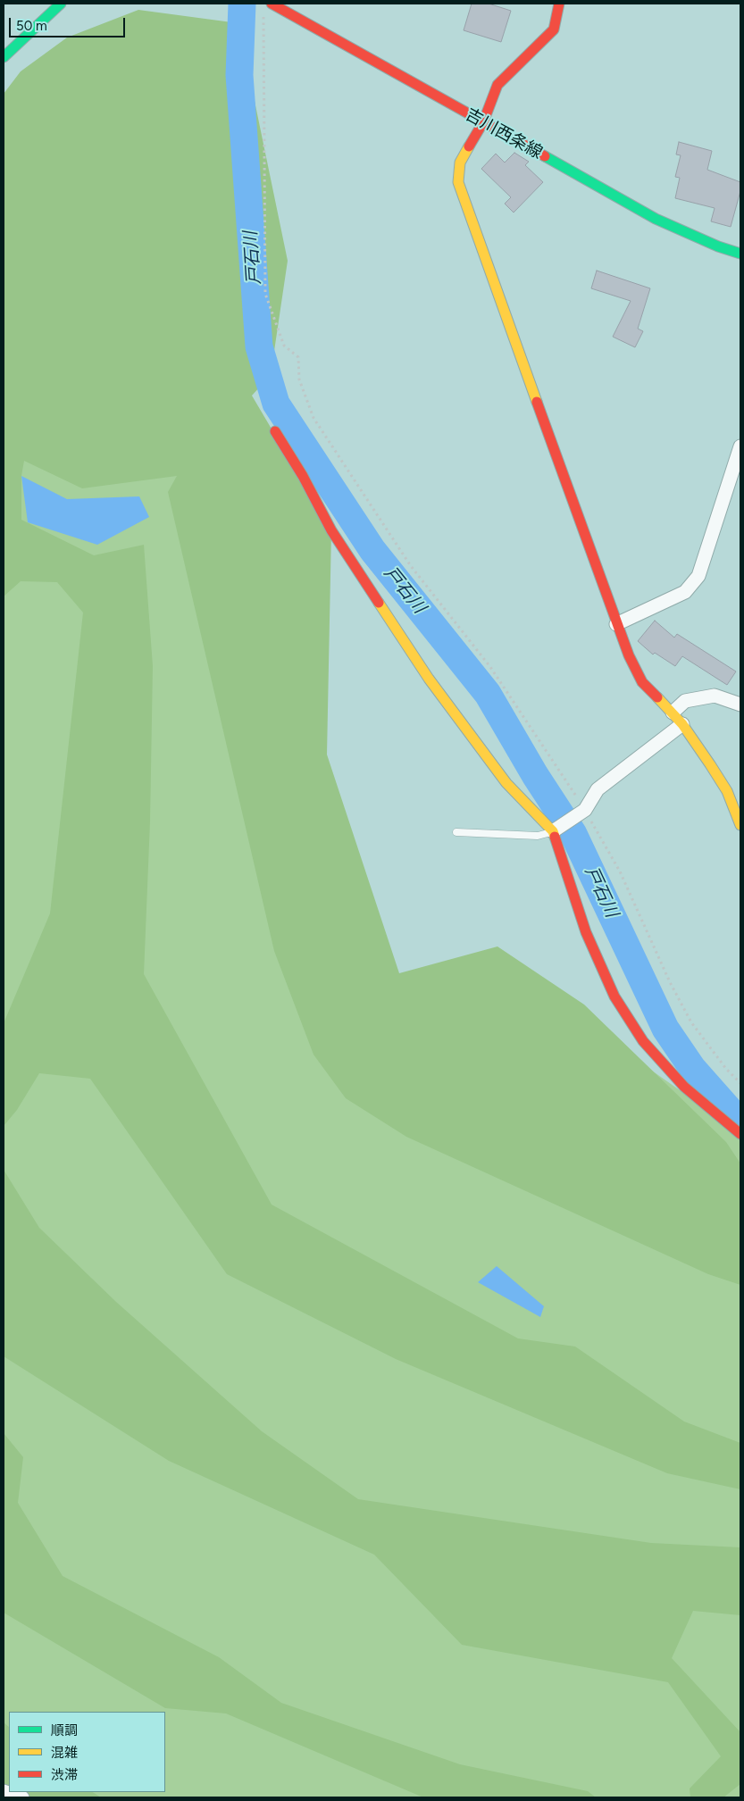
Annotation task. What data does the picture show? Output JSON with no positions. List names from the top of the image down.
{
  "streets": {
    "street": ["吉川西条線"]
  },
  "water": ["戸石川"],
  "legend": ["順調", "混雑", "渋滞"],
  "scale_bar": "50 m"
}
